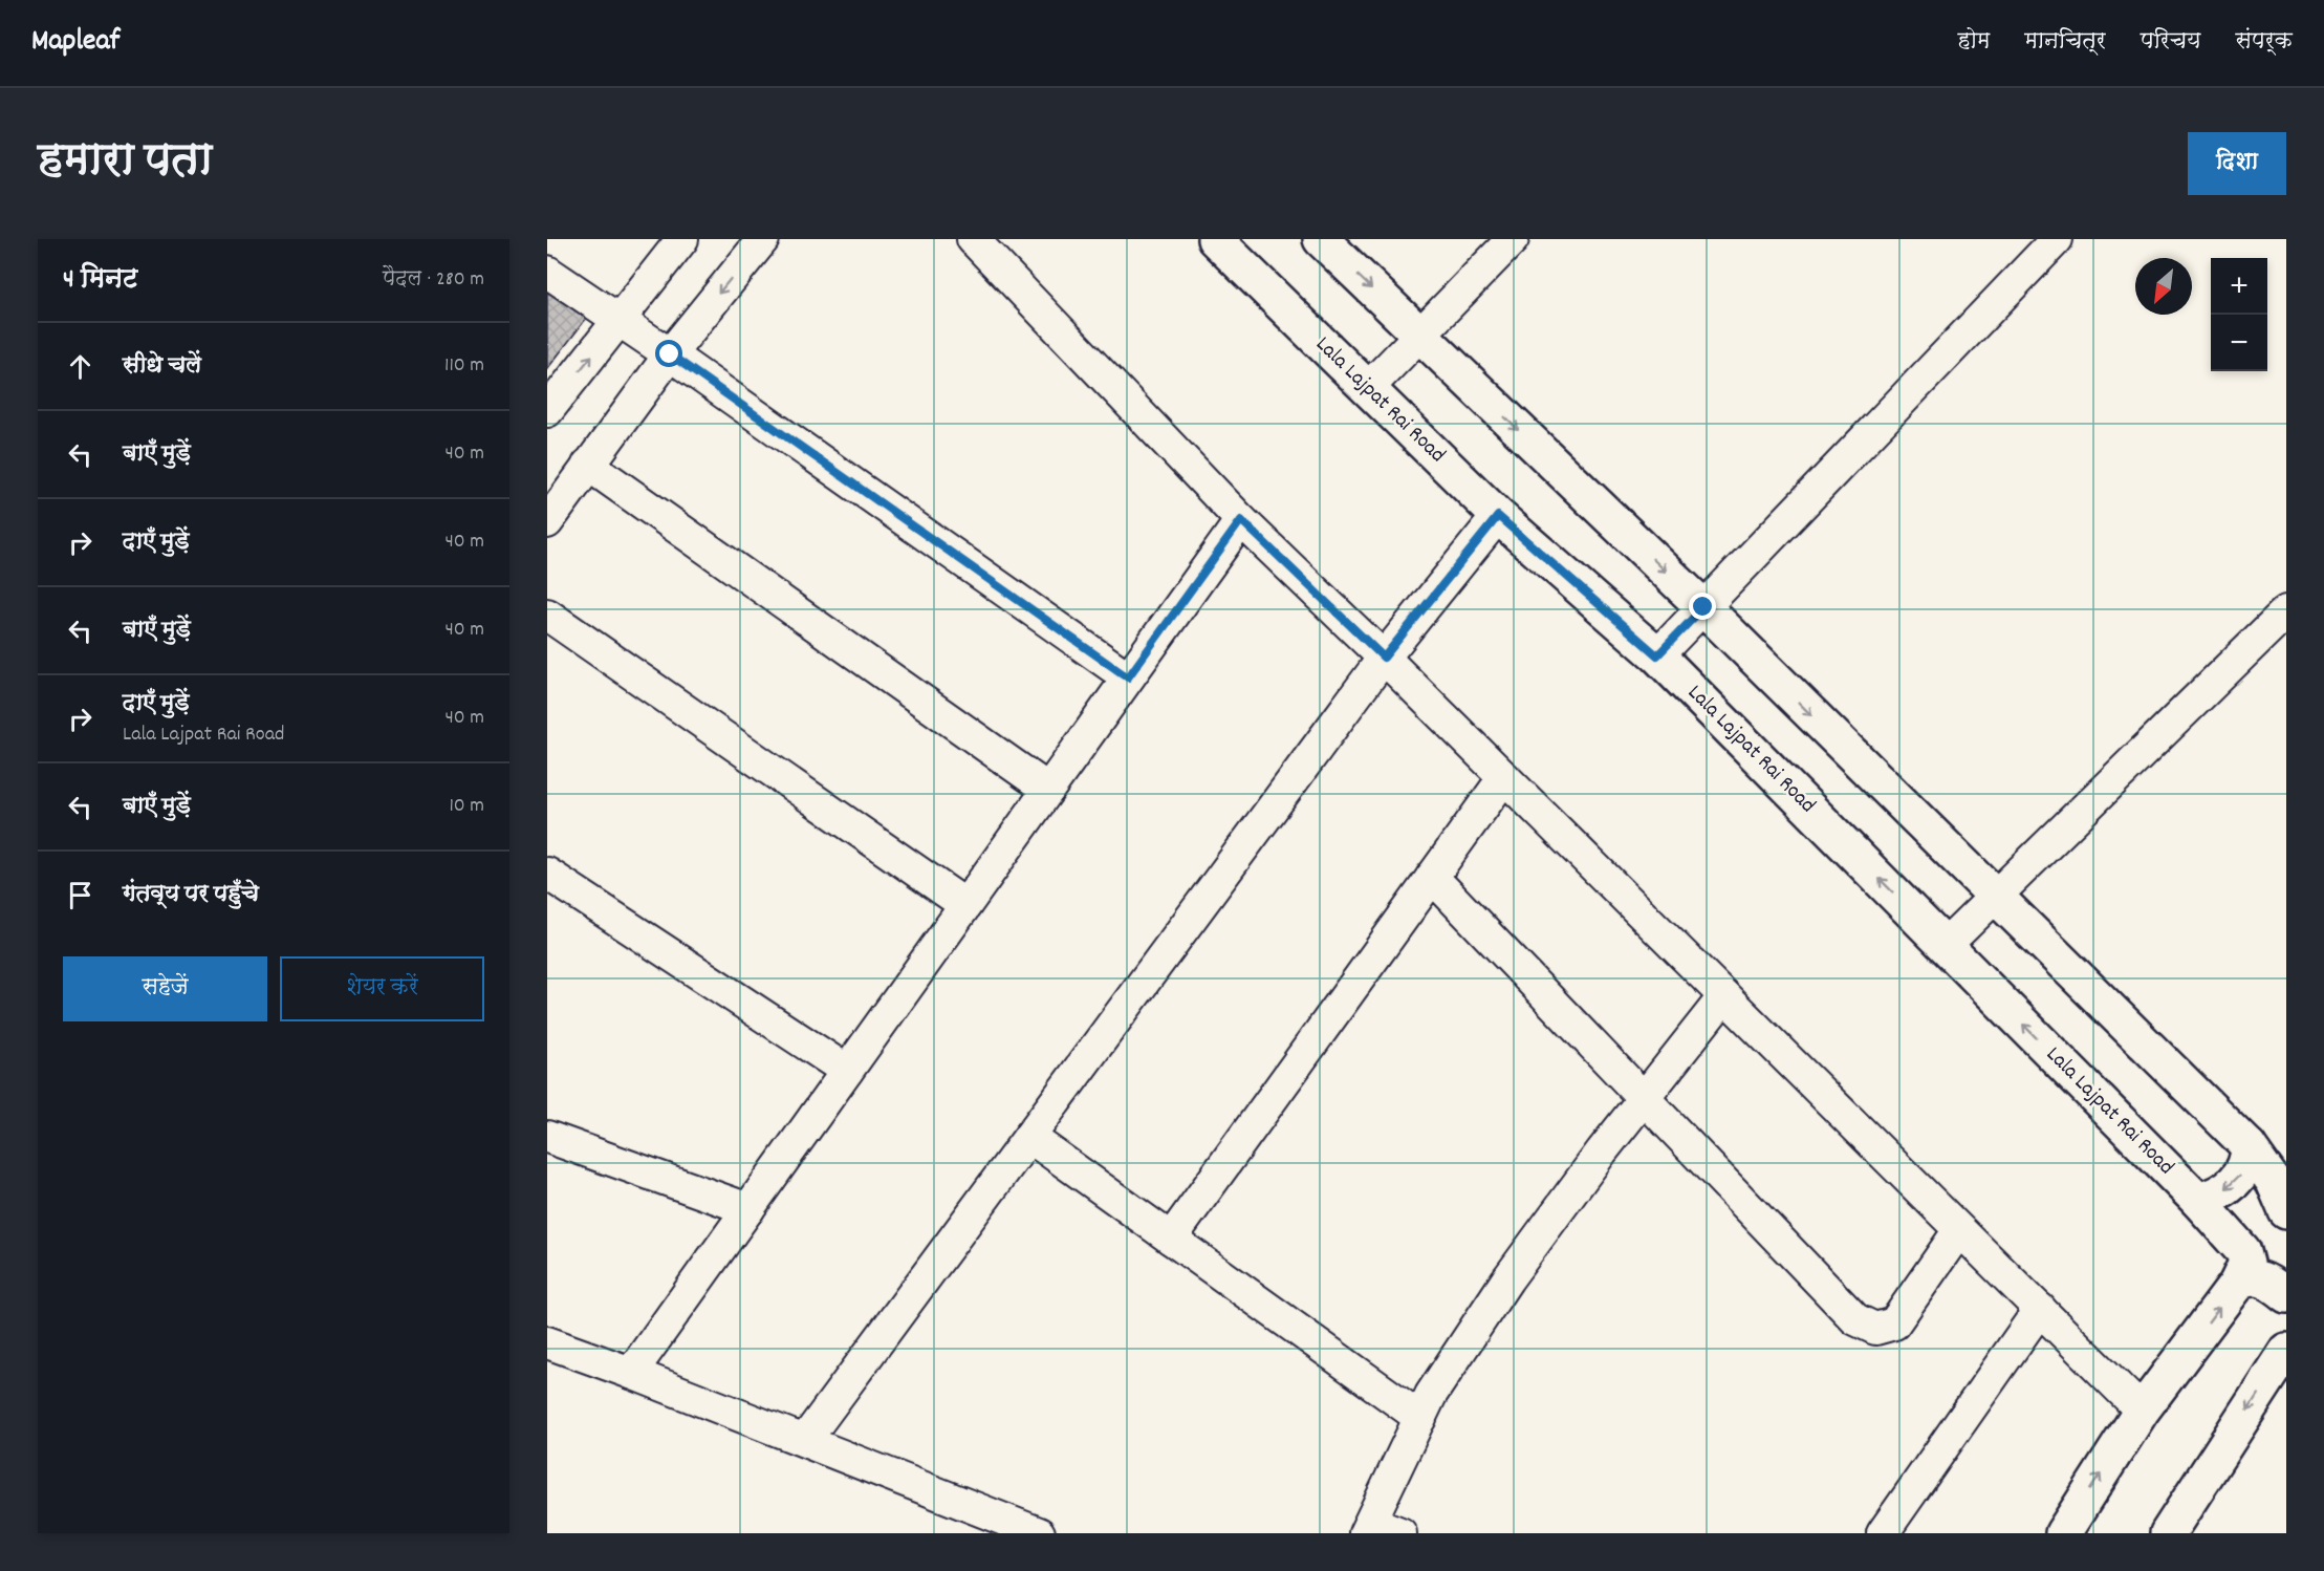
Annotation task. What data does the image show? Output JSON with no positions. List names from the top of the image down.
{
  "streets": {
    "street": ["Lala Lajpat Rai Road"]
  },
  "north": "bottom left",
  "page": {
    "header": "Mapleaf",
    "nav": [
      "होम",
      "मानचित्र",
      "परिचय",
      "संपर्क"
    ],
    "title": "हमारा पता",
    "buttons": [
      "दिशा",
      ["सहेजें", "शेयर करें"]
    ],
    "heading": ["4 मिनट", "पैदल · 280 m"],
    "map_buttons": ["+", "−"],
    "list": [
      ["सीधे चलें", "110 m"],
      ["बाएँ मुड़ें", "40 m"],
      ["दाएँ मुड़ें", "40 m"],
      ["बाएँ मुड़ें", "40 m"],
      ["दाएँ मुड़ें", "Lala Lajpat Rai Road", "40 m"],
      ["बाएँ मुड़ें", "10 m"],
      "गंतव्य पर पहुँचे"
    ]
  }
}
